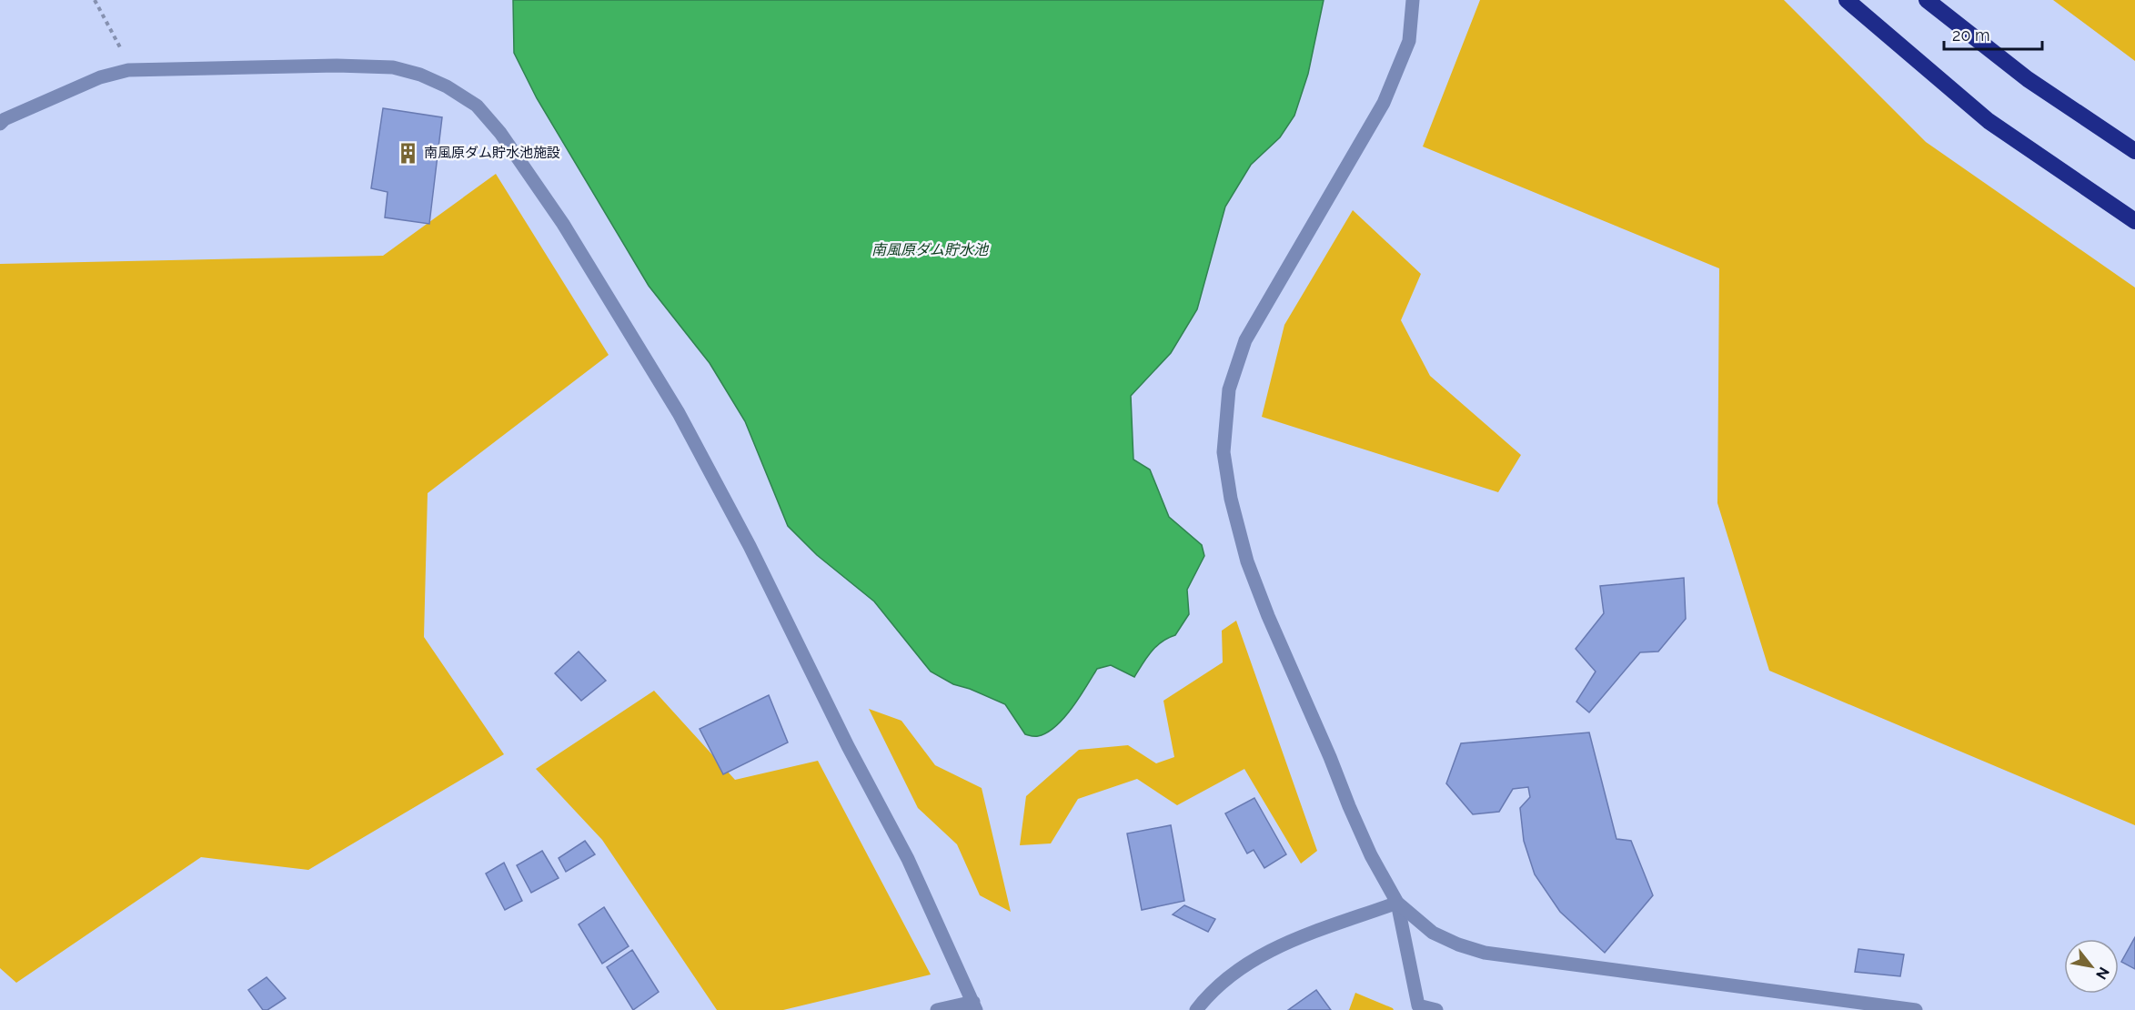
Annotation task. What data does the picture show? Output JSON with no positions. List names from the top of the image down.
{
  "water": ["南風原ダム貯水池"],
  "places": {
    "building": ["南風原ダム貯水池施設"]
  },
  "scale_bar": "20 m",
  "north": "bottom right"
}
